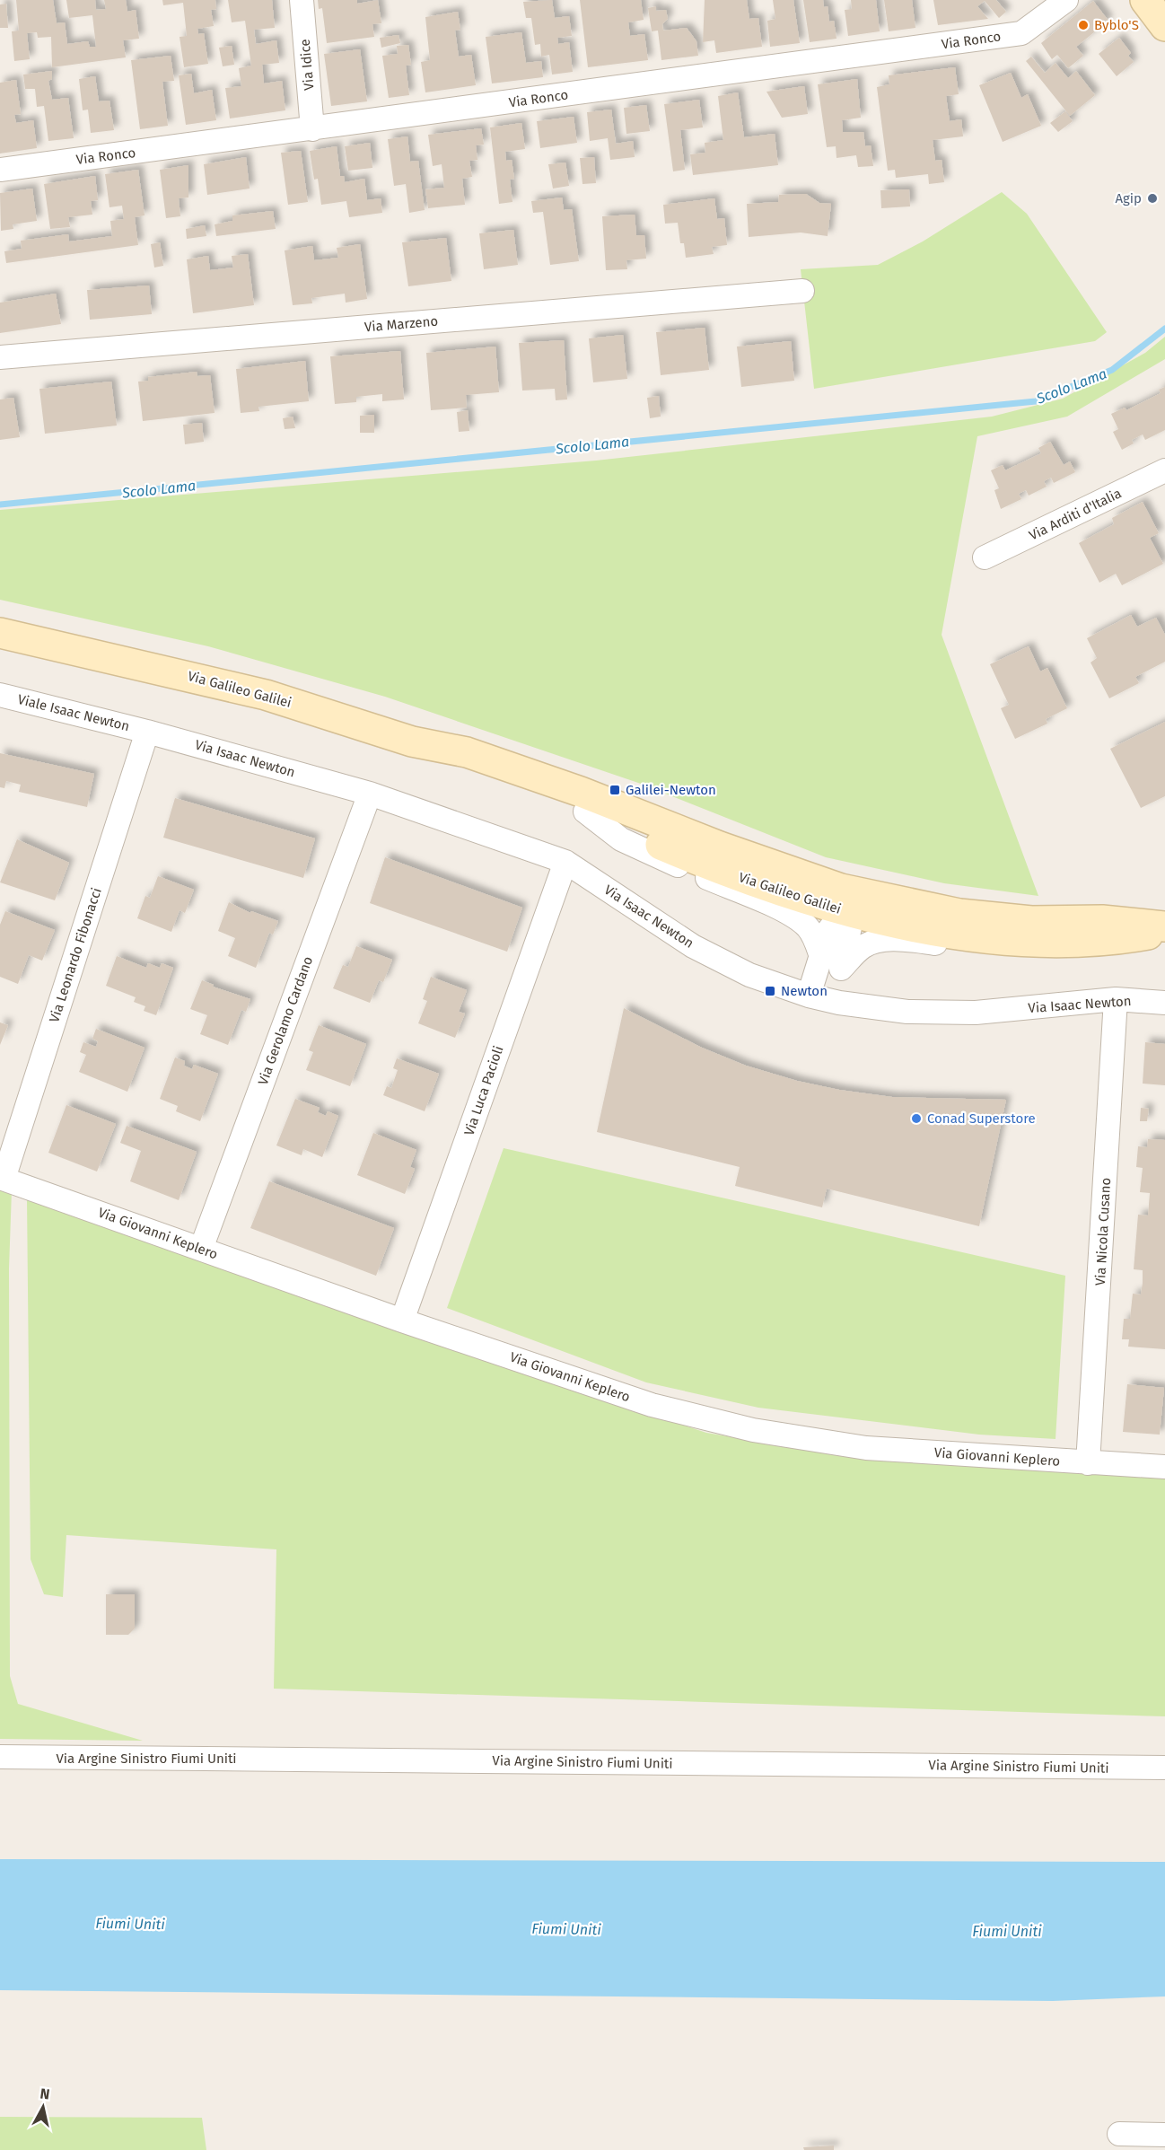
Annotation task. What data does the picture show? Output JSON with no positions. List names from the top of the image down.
{
  "streets": {
    "main road": ["Via Galileo Galilei"],
    "street": [
      "Via Ronco",
      "Via Idice",
      "Via Marzeno",
      "Via Arditi d'Italia",
      "Viale Isaac Newton",
      "Via Isaac Newton",
      "Via Leonardo Fibonacci",
      "Via Gerolamo Cardano",
      "Via Luca Pacioli",
      "Via Nicola Cusano",
      "Via Giovanni Keplero",
      "Via Argine Sinistro Fiumi Uniti"
    ]
  },
  "crossings": [
    ["Via Ronco", "Via Idice"],
    ["Viale Isaac Newton", "Via Isaac Newton"],
    ["Viale Isaac Newton", "Via Leonardo Fibonacci"],
    ["Via Isaac Newton", "Via Leonardo Fibonacci"],
    ["Via Isaac Newton", "Via Gerolamo Cardano"],
    ["Via Isaac Newton", "Via Luca Pacioli"],
    ["Via Isaac Newton", "Via Nicola Cusano"],
    ["Via Leonardo Fibonacci", "Via Giovanni Keplero"],
    ["Via Gerolamo Cardano", "Via Giovanni Keplero"],
    ["Via Luca Pacioli", "Via Giovanni Keplero"],
    ["Via Nicola Cusano", "Via Giovanni Keplero"]
  ],
  "water": ["Scolo Lama", "Fiumi Uniti"],
  "places": {
    "other": ["Byblo'S", "Agip", "Conad Superstore"],
    "transit": ["Galilei-Newton", "Newton"]
  },
  "north": "top"
}
